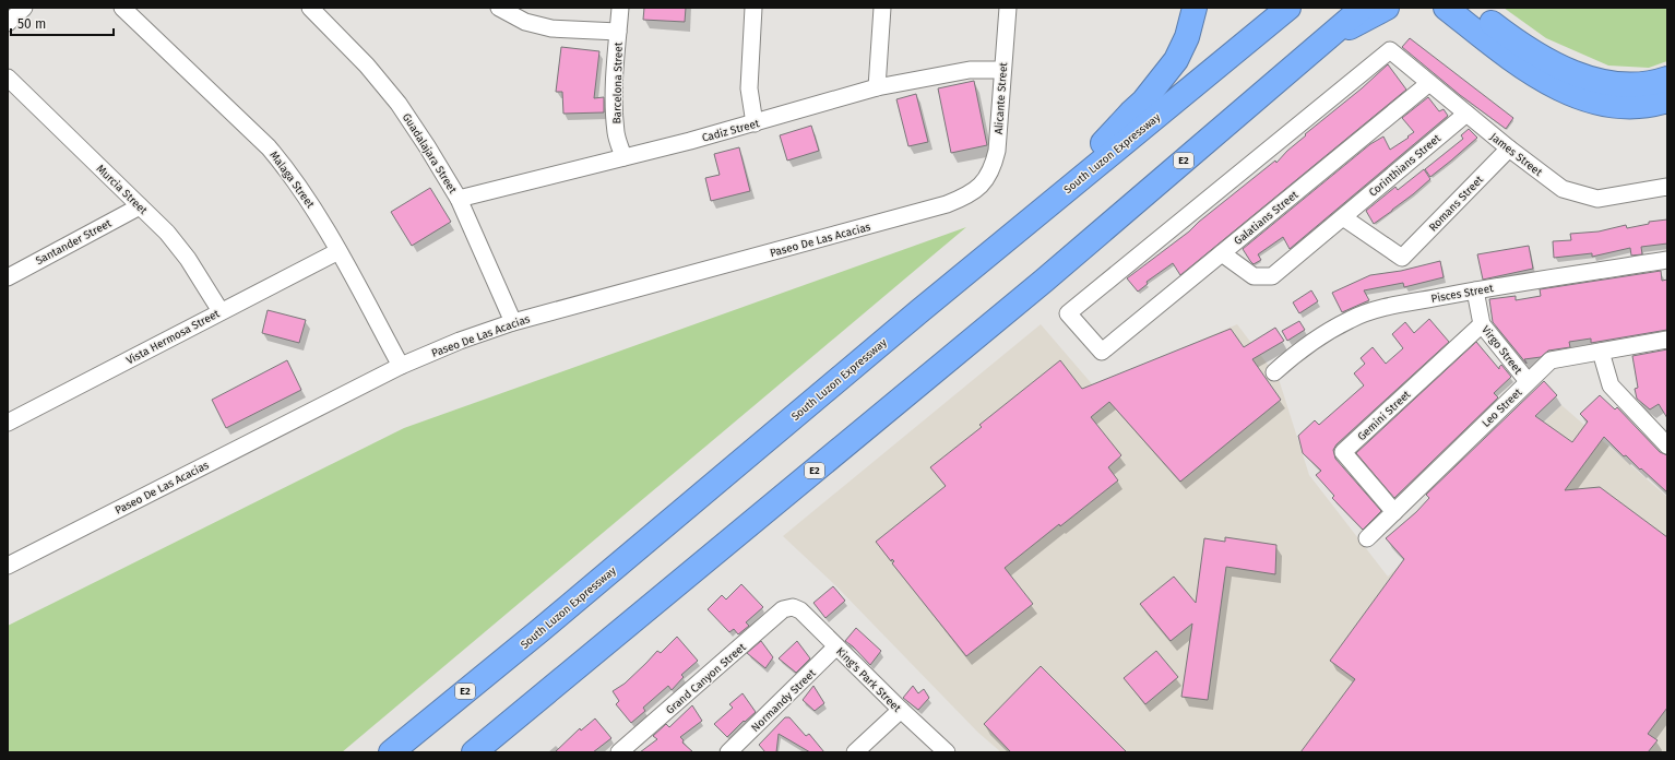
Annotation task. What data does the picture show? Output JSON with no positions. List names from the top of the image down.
{
  "streets": {
    "highway": ["South Luzon Expressway", "E2"],
    "street": [
      "Barcelona Street",
      "Alicante Street",
      "Cadiz Street",
      "Guadalajara Street",
      "James Street",
      "Corinthians Street",
      "Malaga Street",
      "Murcia Street",
      "Romans Street",
      "Galatians Street",
      "Paseo De Las Acacias",
      "Santander Street",
      "Pisces Street",
      "Vista Hermosa Street",
      "Virgo Street",
      "Leo Street",
      "Gemini Street",
      "Grand Canyon Street",
      "King's Park Street",
      "Normandy Street"
    ]
  },
  "crossings": [
    ["Barcelona Street", "Cadiz Street"],
    ["Alicante Street", "Cadiz Street"],
    ["Alicante Street", "Paseo De Las Acacias"],
    ["Cadiz Street", "Guadalajara Street"],
    ["Guadalajara Street", "Paseo De Las Acacias"],
    ["James Street", "Corinthians Street"],
    ["James Street", "Romans Street"],
    ["James Street", "Galatians Street"],
    ["Corinthians Street", "Romans Street"],
    ["Corinthians Street", "Galatians Street"],
    ["Malaga Street", "Paseo De Las Acacias"],
    ["Malaga Street", "Vista Hermosa Street"],
    ["Murcia Street", "Santander Street"],
    ["Murcia Street", "Vista Hermosa Street"],
    ["Pisces Street", "Virgo Street"],
    ["Virgo Street", "Leo Street"],
    ["Virgo Street", "Gemini Street"],
    ["Leo Street", "Gemini Street"],
    ["Grand Canyon Street", "King's Park Street"],
    ["King's Park Street", "Normandy Street"]
  ],
  "scale_bar": "50 m"
}
